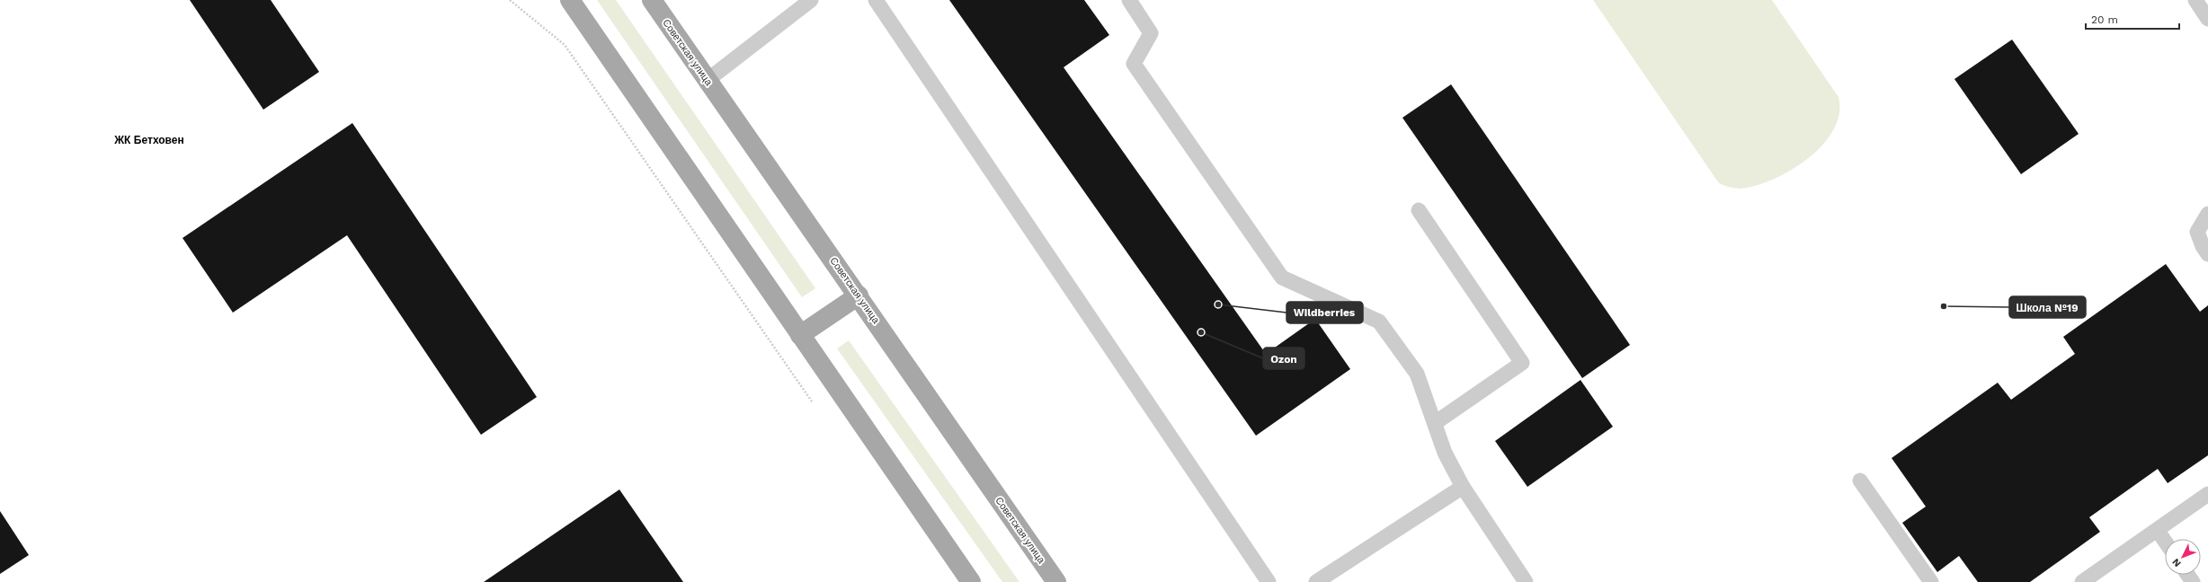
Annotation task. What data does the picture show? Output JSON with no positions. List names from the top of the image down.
{
  "streets": {
    "main road": ["Советская улица"]
  },
  "districts": ["ЖК Бетховен"],
  "places": ["Wildberries", "Школа №19", "Ozon"],
  "scale_bar": "20 m",
  "north": "bottom left"
}
